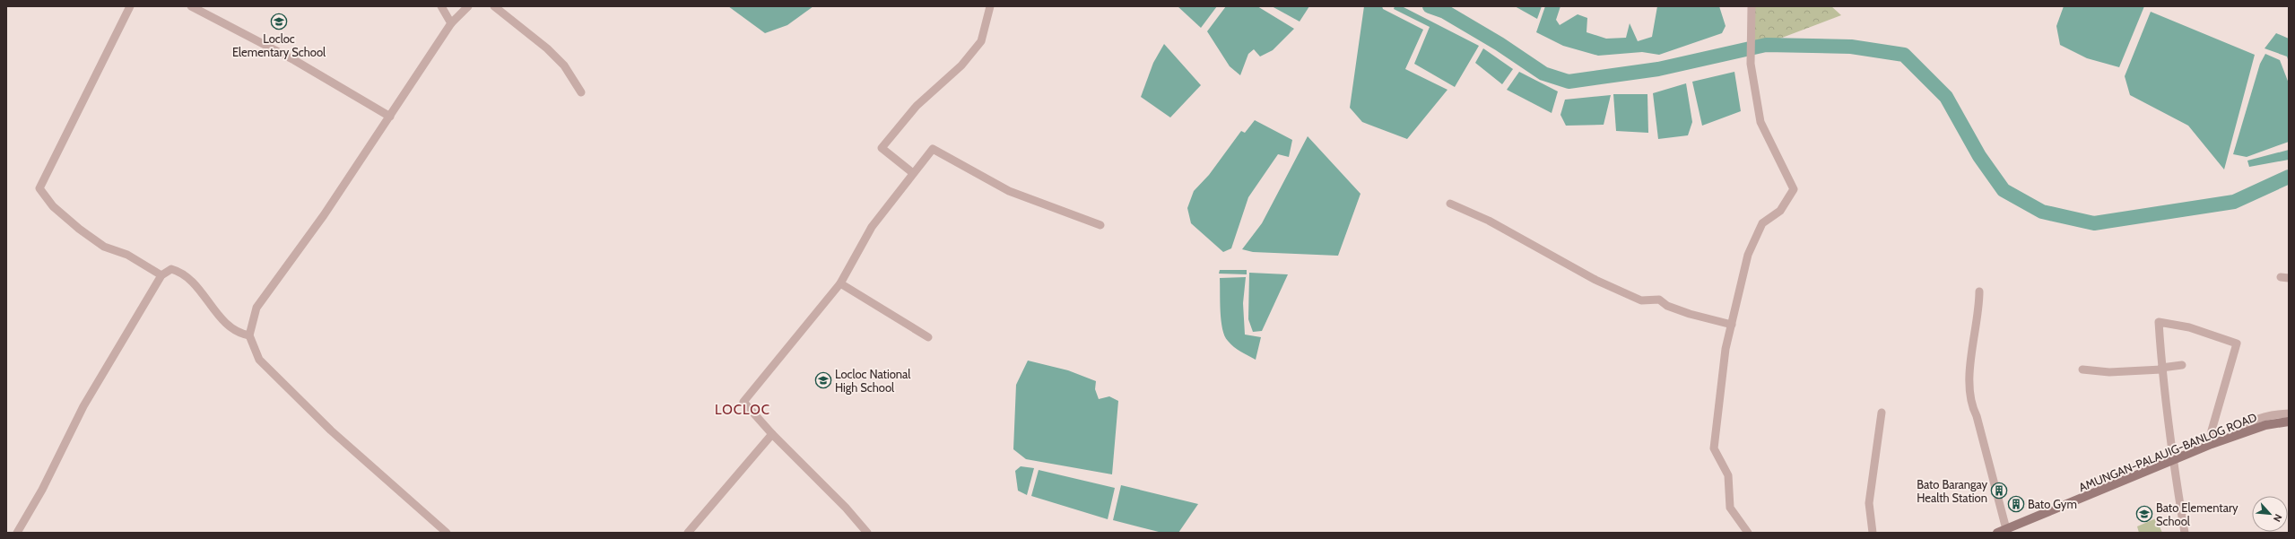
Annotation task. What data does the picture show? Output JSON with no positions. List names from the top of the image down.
{
  "streets": {
    "main road": ["AMUNGAN-PALAUIG-BANLOG ROAD"]
  },
  "districts": ["LOCLOC"],
  "places": {
    "school or university": ["Locloc Elementary School", "Locloc National High School", "Bato Elementary School"],
    "building": ["Bato Barangay Health Station", "Bato Gym"]
  },
  "north": "bottom right"
}
